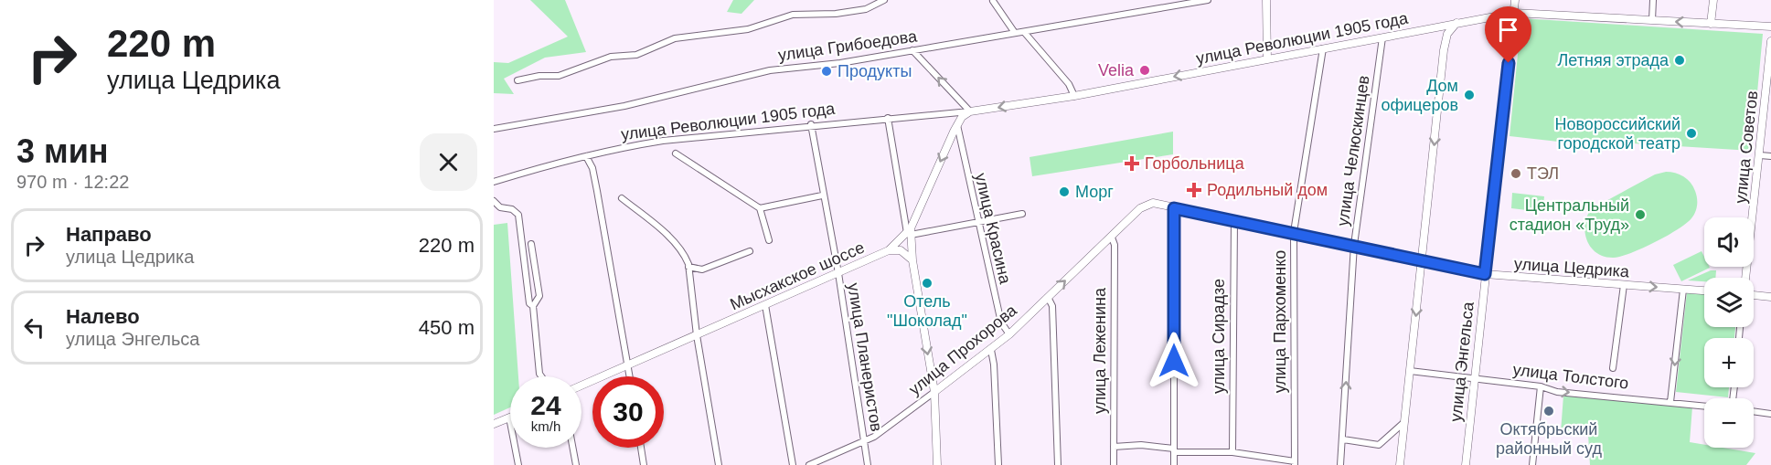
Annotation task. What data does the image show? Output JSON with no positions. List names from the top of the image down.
{
  "streets": {
    "street": [
      "улица Революции 1905 года",
      "улица Грибоедова",
      "улица Советов",
      "улица Челюскинцев",
      "улица Красина",
      "улица Цедрика",
      "Мысхакское шоссе",
      "улица Пархоменко",
      "улица Сирадзе",
      "улица Прохорова",
      "улица Леженина",
      "улица Планеристов",
      "улица Энгельса",
      "улица Толстого"
    ]
  },
  "crossings": [
    ["улица Революции 1905 года", "улица Челюскинцев"],
    ["улица Революции 1905 года", "Мысхакское шоссе"],
    ["улица Революции 1905 года", "улица Пархоменко"],
    ["улица Революции 1905 года", "улица Планеристов"],
    ["улица Революции 1905 года", "улица Энгельса"],
    ["улица Челюскинцев", "улица Цедрика"],
    ["улица Красина", "Мысхакское шоссе"],
    ["улица Красина", "улица Прохорова"],
    ["улица Цедрика", "улица Пархоменко"],
    ["улица Цедрика", "улица Сирадзе"],
    ["улица Цедрика", "улица Прохорова"],
    ["улица Цедрика", "улица Энгельса"],
    ["Мысхакское шоссе", "улица Планеристов"],
    ["улица Прохорова", "улица Леженина"],
    ["улица Прохорова", "улица Планеристов"],
    ["улица Энгельса", "улица Толстого"]
  ],
  "one_way": ["улица Челюскинцев", "улица Толстого"],
  "places": {
    "other": [
      "Летняя этрада",
      "Velia",
      "Продукты",
      "Дом офицеров",
      "Новороссийский городской театр",
      "ТЭЛ",
      "Морг",
      "Центральный стадион «Труд»",
      "Отель \"Шоколад\"",
      "Октябрьский районный суд"
    ],
    "health": ["Горбольница", "Родильный дом"]
  },
  "page": {
    "turn": ["220 m", "улица Цедрика"],
    "heading": ["3 мин", "970 m · 12:22"],
    "list": [
      {
        "name": "Направо",
        "note": "улица Цедрика",
        "value": "220 m"
      },
      {
        "name": "Налево",
        "note": "улица Энгельса",
        "value": "450 m"
      }
    ],
    "map_buttons": ["+", "−"],
    "speed": "24 km/h",
    "limit": "30"
  }
}
